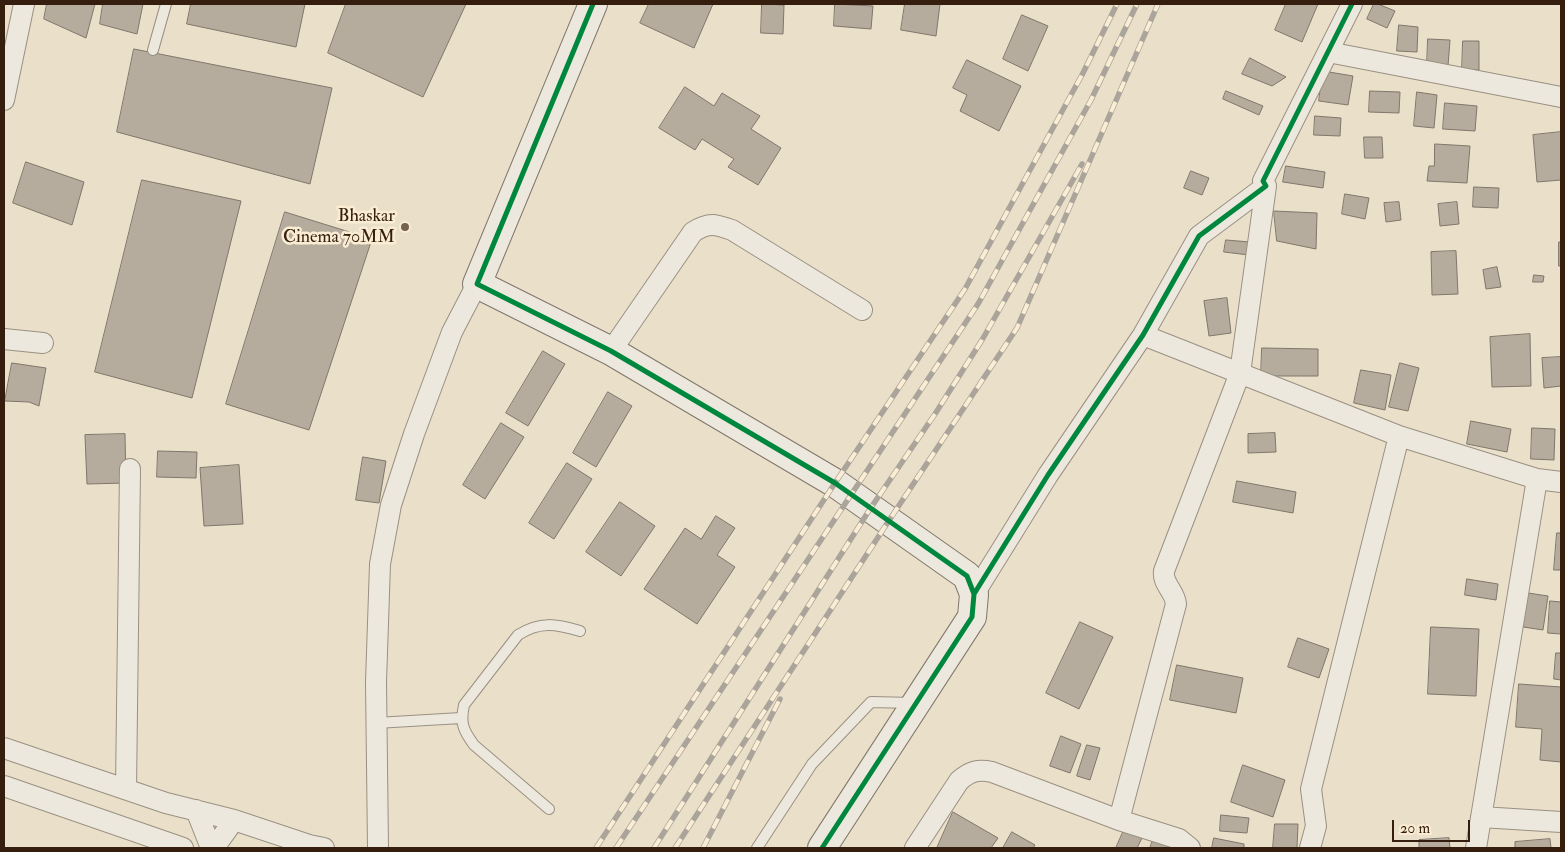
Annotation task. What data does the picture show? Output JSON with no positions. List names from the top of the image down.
{
  "places": ["Bhaskar Cinema 70MM"],
  "scale_bar": "20 m"
}
